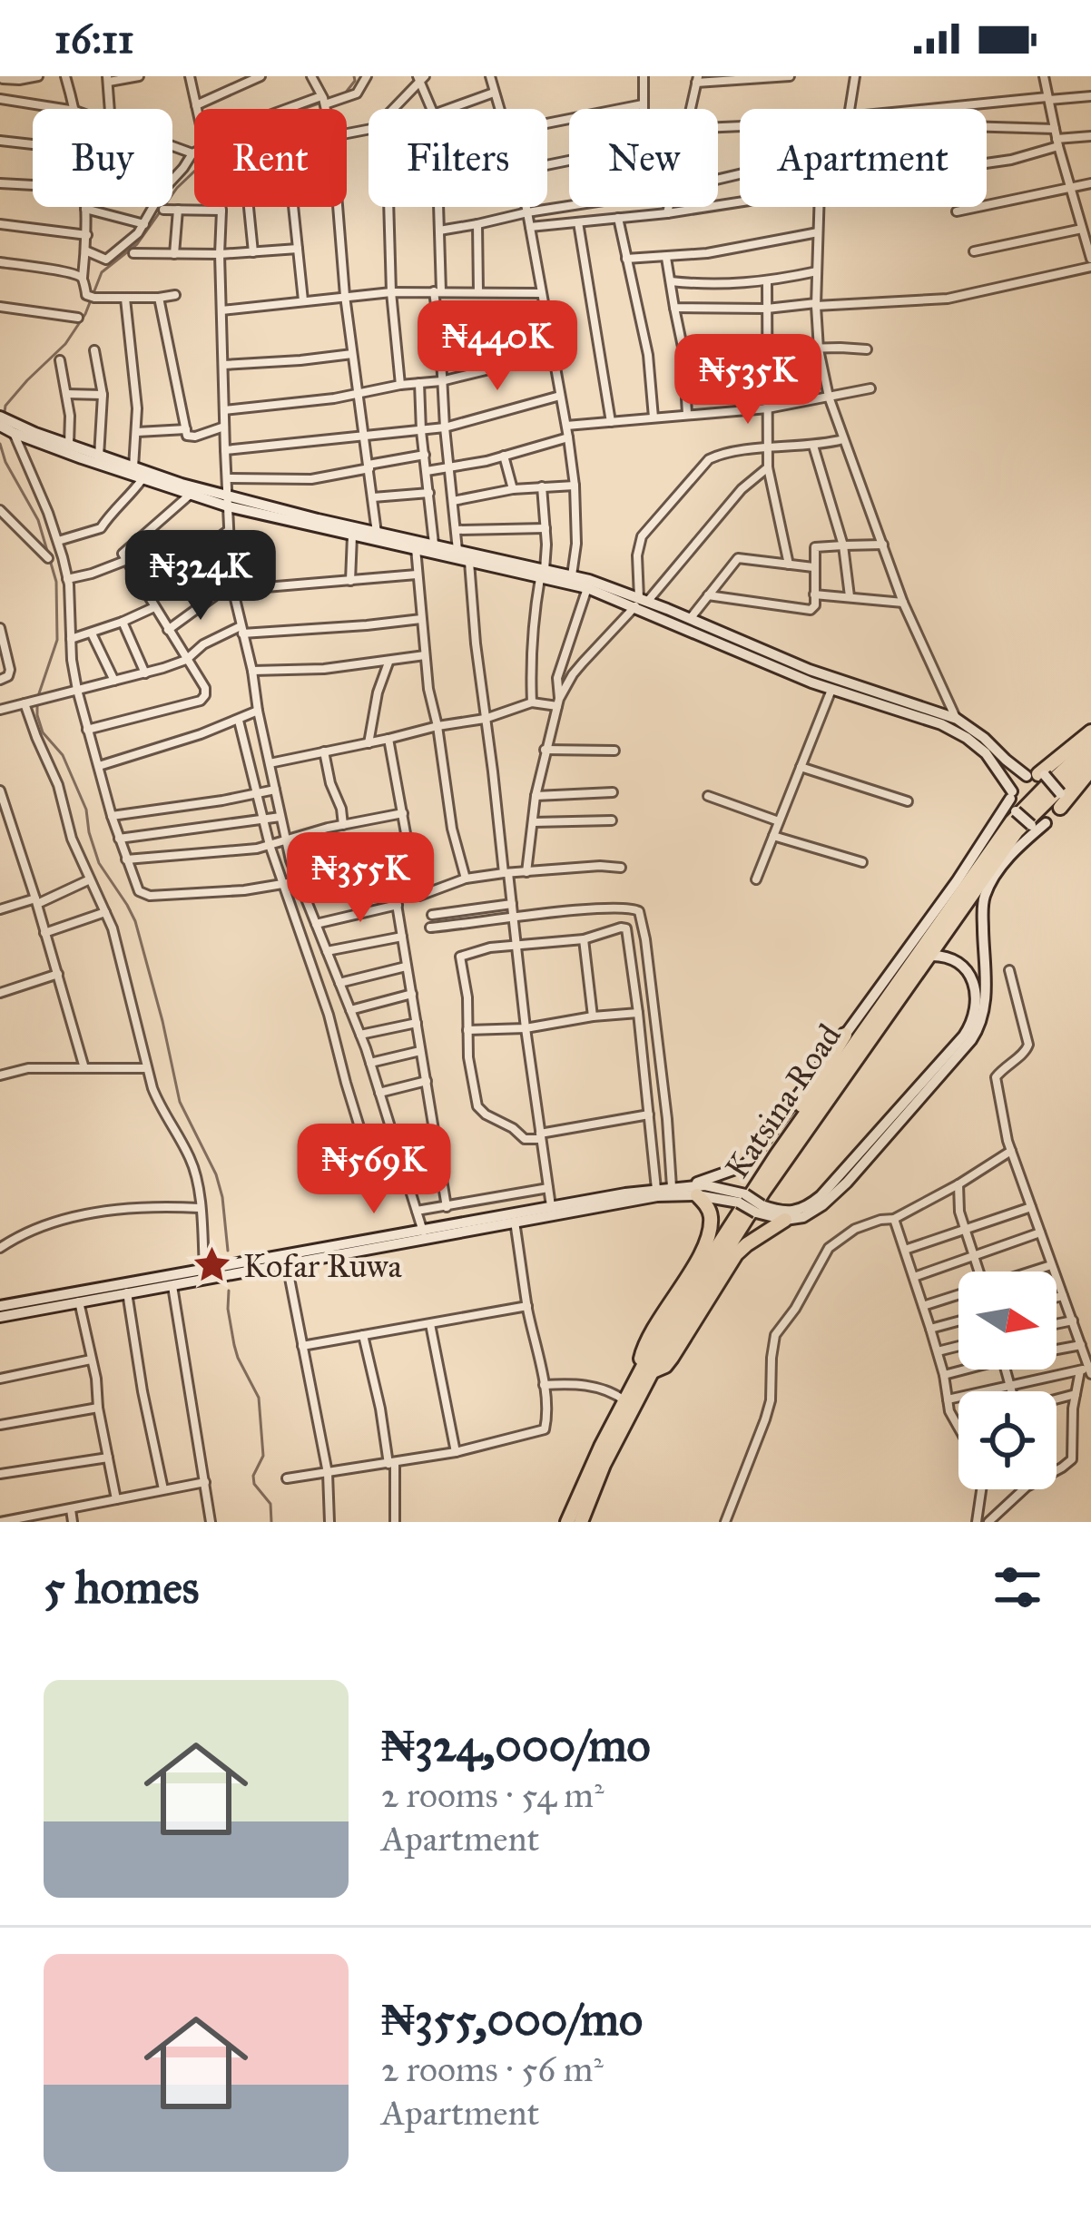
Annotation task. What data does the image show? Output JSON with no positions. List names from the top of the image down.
{
  "streets": {
    "highway": ["Katsina Road"]
  },
  "places": {
    "place": ["Kofar Ruwa"]
  },
  "north": "right",
  "page": {
    "status": "16:11",
    "chip": [
      "Buy",
      "Rent",
      "Filters",
      "New",
      "Apartment"
    ],
    "price": [
      "₦440K",
      "₦535K",
      "₦324K",
      "₦355K",
      "₦569K"
    ],
    "heading": "5 homes",
    "list": [
      {
        "name": "₦324,000/mo",
        "note": "2 rooms · 54 m² · Apartment"
      },
      {
        "name": "₦355,000/mo",
        "note": "2 rooms · 56 m² · Apartment"
      }
    ]
  }
}
